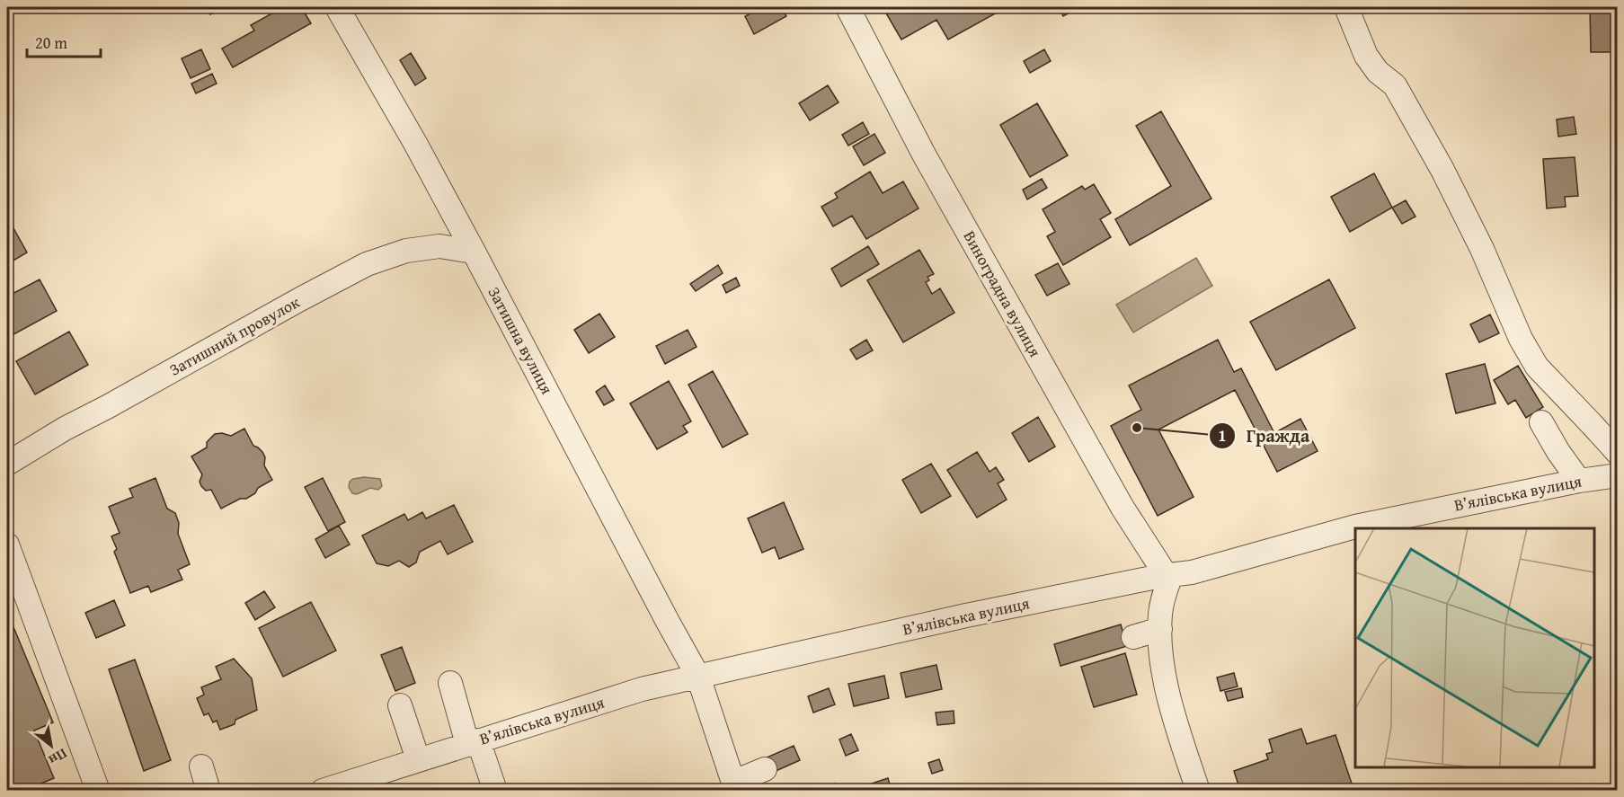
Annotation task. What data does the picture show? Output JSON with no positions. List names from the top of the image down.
{
  "streets": {
    "street": [
      "Виноградна вулиця",
      "Затишний провулок",
      "Затишна вулиця",
      "В’ялівська вулиця"
    ]
  },
  "crossings": [
    ["Виноградна вулиця", "В’ялівська вулиця"],
    ["Затишний провулок", "Затишна вулиця"],
    ["Затишна вулиця", "В’ялівська вулиця"]
  ],
  "places": ["Гражда"],
  "scale_bar": "20 m",
  "north": "bottom right"
}
